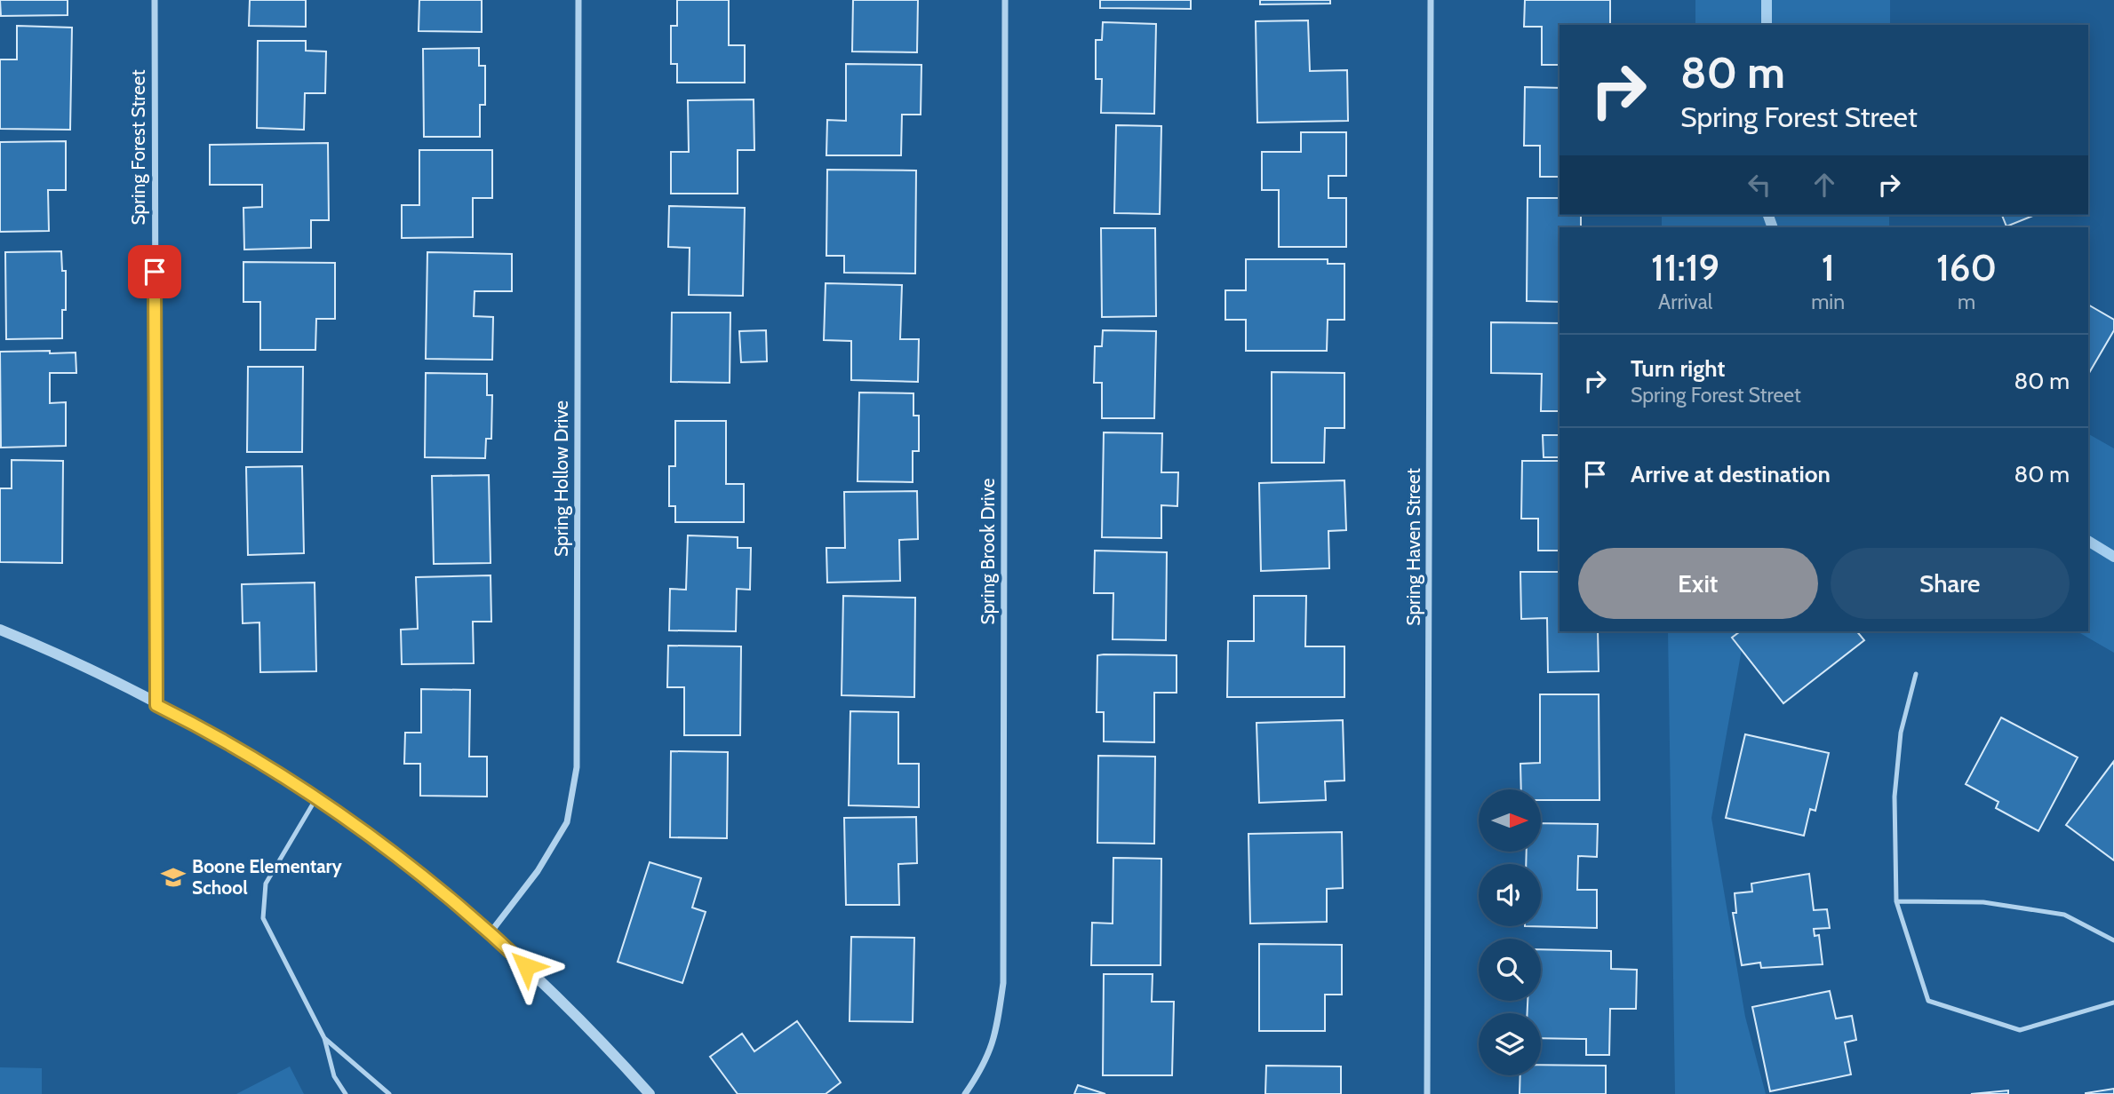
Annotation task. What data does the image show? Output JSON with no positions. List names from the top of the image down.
{
  "streets": {
    "street": [
      "Spring Forest Street",
      "Spring Hollow Drive",
      "Spring Haven Street",
      "Spring Brook Drive"
    ]
  },
  "places": {
    "school or university": ["Boone Elementary School"]
  },
  "north": "right",
  "page": {
    "turn": ["80 m", "Spring Forest Street"],
    "eta": [
      "11:19",
      "Arrival",
      "1",
      "min",
      "160",
      "m"
    ],
    "list": [
      {
        "name": "Turn right",
        "note": "Spring Forest Street",
        "value": "80 m"
      },
      {
        "name": "Arrive at destination",
        "value": "80 m"
      }
    ],
    "buttons": ["Exit", "Share"]
  }
}
